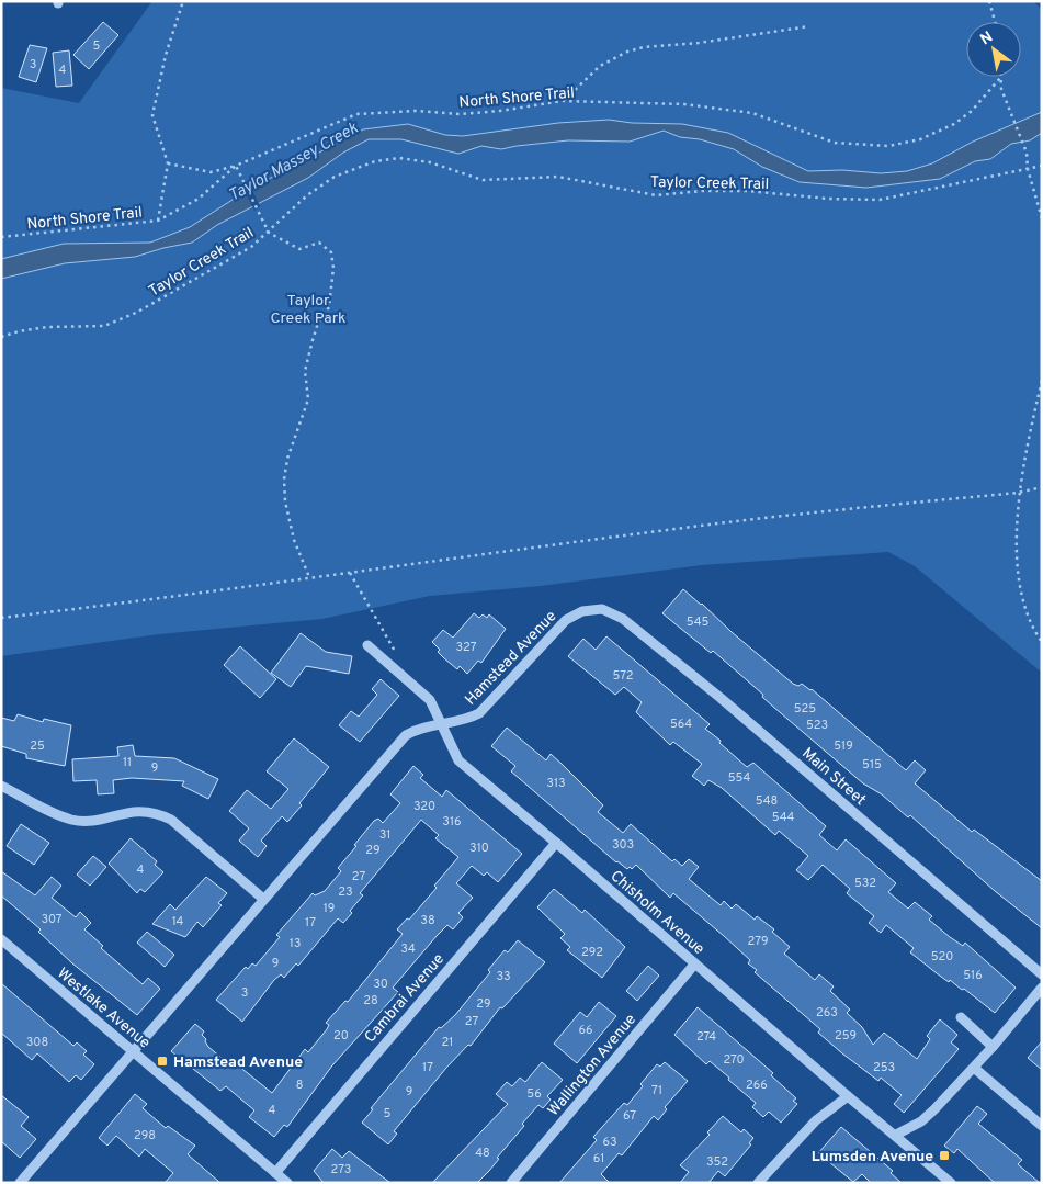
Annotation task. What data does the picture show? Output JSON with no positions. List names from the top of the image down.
{
  "streets": {
    "street": [
      "Hamstead Avenue",
      "Main Street",
      "Chisholm Avenue",
      "Cambrai Avenue",
      "Westlake Avenue",
      "Wallington Avenue"
    ],
    "path": ["North Shore Trail", "Taylor Creek Trail"]
  },
  "crossings": [
    ["Hamstead Avenue", "Main Street"],
    ["Hamstead Avenue", "Chisholm Avenue"],
    ["Hamstead Avenue", "Westlake Avenue"],
    ["Chisholm Avenue", "Cambrai Avenue"],
    ["Chisholm Avenue", "Wallington Avenue"],
    ["Cambrai Avenue", "Westlake Avenue"]
  ],
  "water": ["Taylor Massey Creek"],
  "parks": ["Taylor Creek Park"],
  "places": {
    "transit": ["Hamstead Avenue", "Lumsden Avenue"]
  },
  "house_numbers": [
    "5",
    "3",
    "4",
    "545",
    "327",
    "572",
    "525",
    "564",
    "523",
    "25",
    "519",
    "11",
    "515",
    "9",
    "554",
    "313",
    "548",
    "320",
    "544",
    "316",
    "31",
    "303",
    "310",
    "29",
    "4",
    "27",
    "532",
    "23",
    "19",
    "307",
    "38",
    "14",
    "17",
    "279",
    "13",
    "34",
    "292",
    "520",
    "9",
    "516",
    "33",
    "30",
    "3",
    "28",
    "29",
    "263",
    "27",
    "66",
    "20",
    "259",
    "274",
    "308",
    "21",
    "270",
    "17",
    "253",
    "8",
    "266",
    "71",
    "9",
    "56",
    "4",
    "5",
    "67",
    "298",
    "63",
    "48",
    "61",
    "352",
    "273"
  ],
  "north": "top left"
}
